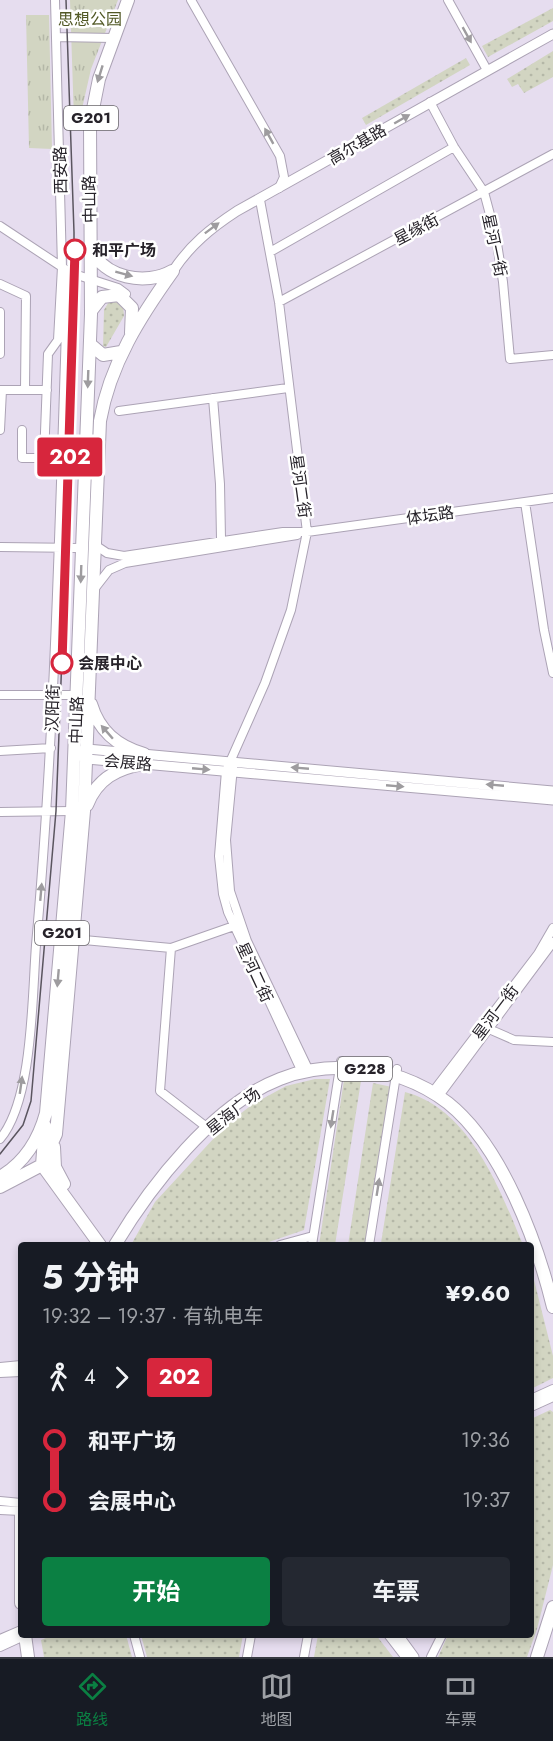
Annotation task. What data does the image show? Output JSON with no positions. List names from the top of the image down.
{
  "streets": {
    "highway": [
      "G201",
      "中山路",
      "G228",
      "星海广场"
    ],
    "main road": ["高尔基路", "会展路"],
    "street": [
      "西安路",
      "星缘街",
      "星河一街",
      "星河二街",
      "体坛路",
      "汉阳街"
    ]
  },
  "crossings": [
    ["高尔基路", "中山路"],
    ["高尔基路", "星河一街"],
    ["高尔基路", "星河二街"],
    ["西安路", "汉阳街"],
    ["中山路", "体坛路"],
    ["中山路", "会展路"],
    ["星缘街", "星河一街"],
    ["星缘街", "星河二街"],
    ["星河一街", "星海广场"],
    ["星河二街", "体坛路"],
    ["星河二街", "会展路"],
    ["星河二街", "星海广场"]
  ],
  "one_way": ["高尔基路", "汉阳街"],
  "parks": ["思想公园"],
  "places": ["和平广场", "会展中心"],
  "lines": ["tram line 202"],
  "page": {
    "on_map": "202",
    "heading": ["5 分钟", "19:32 – 19:37 · 有轨电车", "¥9.60"],
    "legs": ["4", "202"],
    "list": [
      {
        "name": "和平广场",
        "value": "19:36"
      },
      {
        "name": "会展中心",
        "value": "19:37"
      }
    ],
    "buttons": ["开始", "车票"],
    "tabs": ["路线", "地图", "车票"]
  }
}
